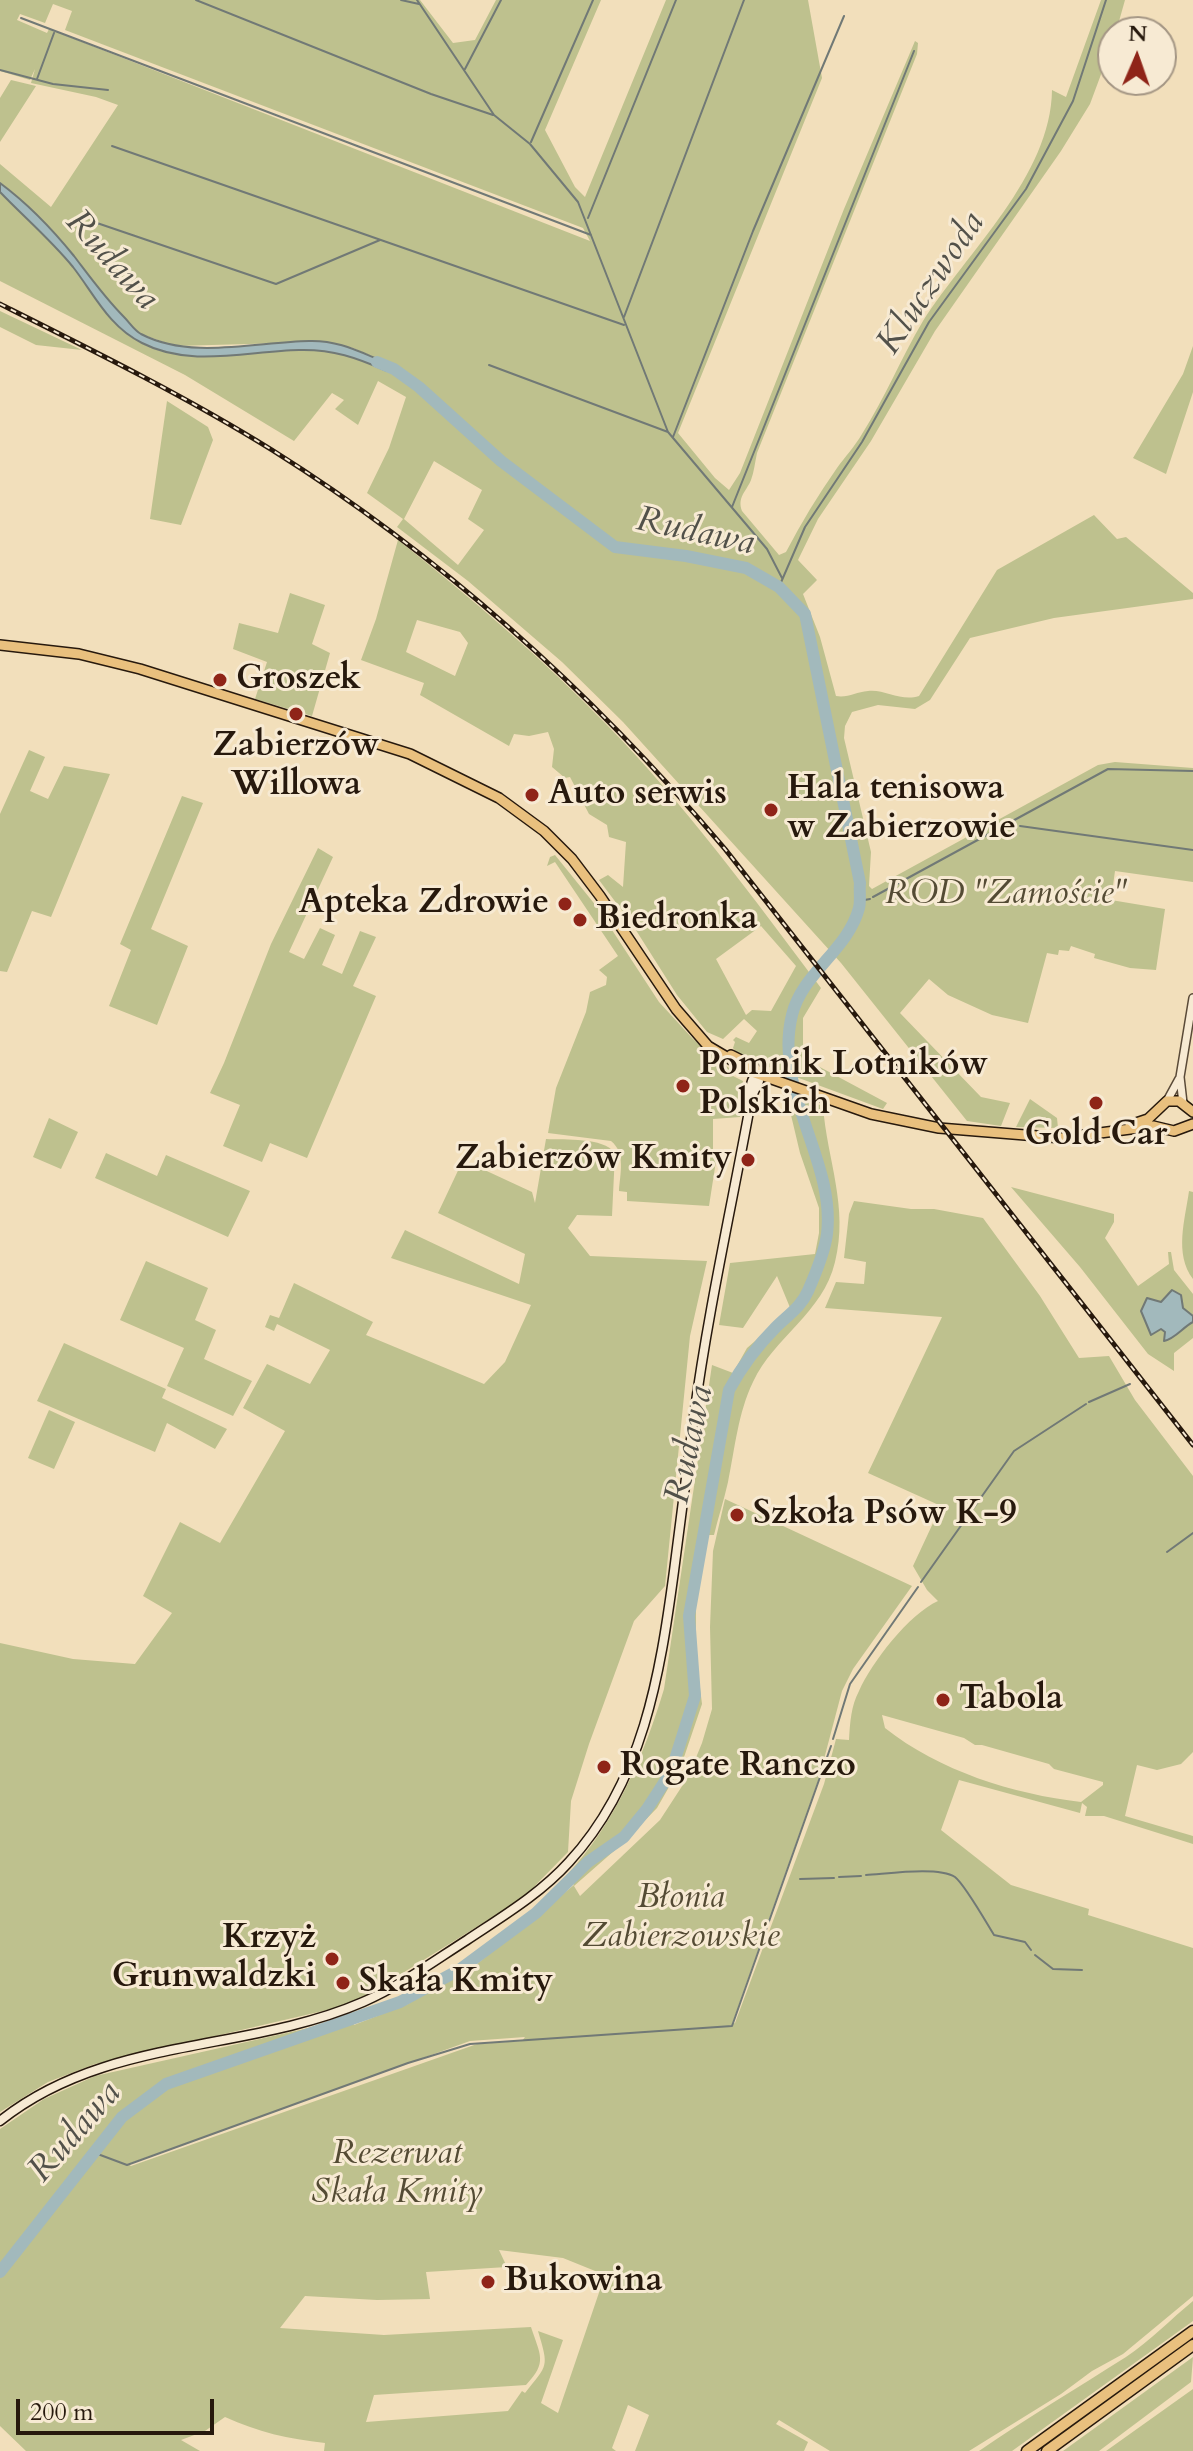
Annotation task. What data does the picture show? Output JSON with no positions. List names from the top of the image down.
{
  "water": ["Rudawa", "Kluczwoda"],
  "parks": ["ROD \"Zamoście\"", "Błonia Zabierzowskie", "Rezerwat Skała Kmity"],
  "places": [
    "Groszek",
    "Zabierzów Willowa",
    "Auto serwis",
    "Hala tenisowa w Zabierzowie",
    "Apteka Zdrowie",
    "Biedronka",
    "Pomnik Lotników Polskich",
    "Gold Car",
    "Zabierzów Kmity",
    "Szkoła Psów K-9",
    "Tabola",
    "Rogate Ranczo",
    "Krzyż Grunwaldzki",
    "Skała Kmity",
    "Bukowina"
  ],
  "scale_bar": "200 m",
  "north": "top"
}
